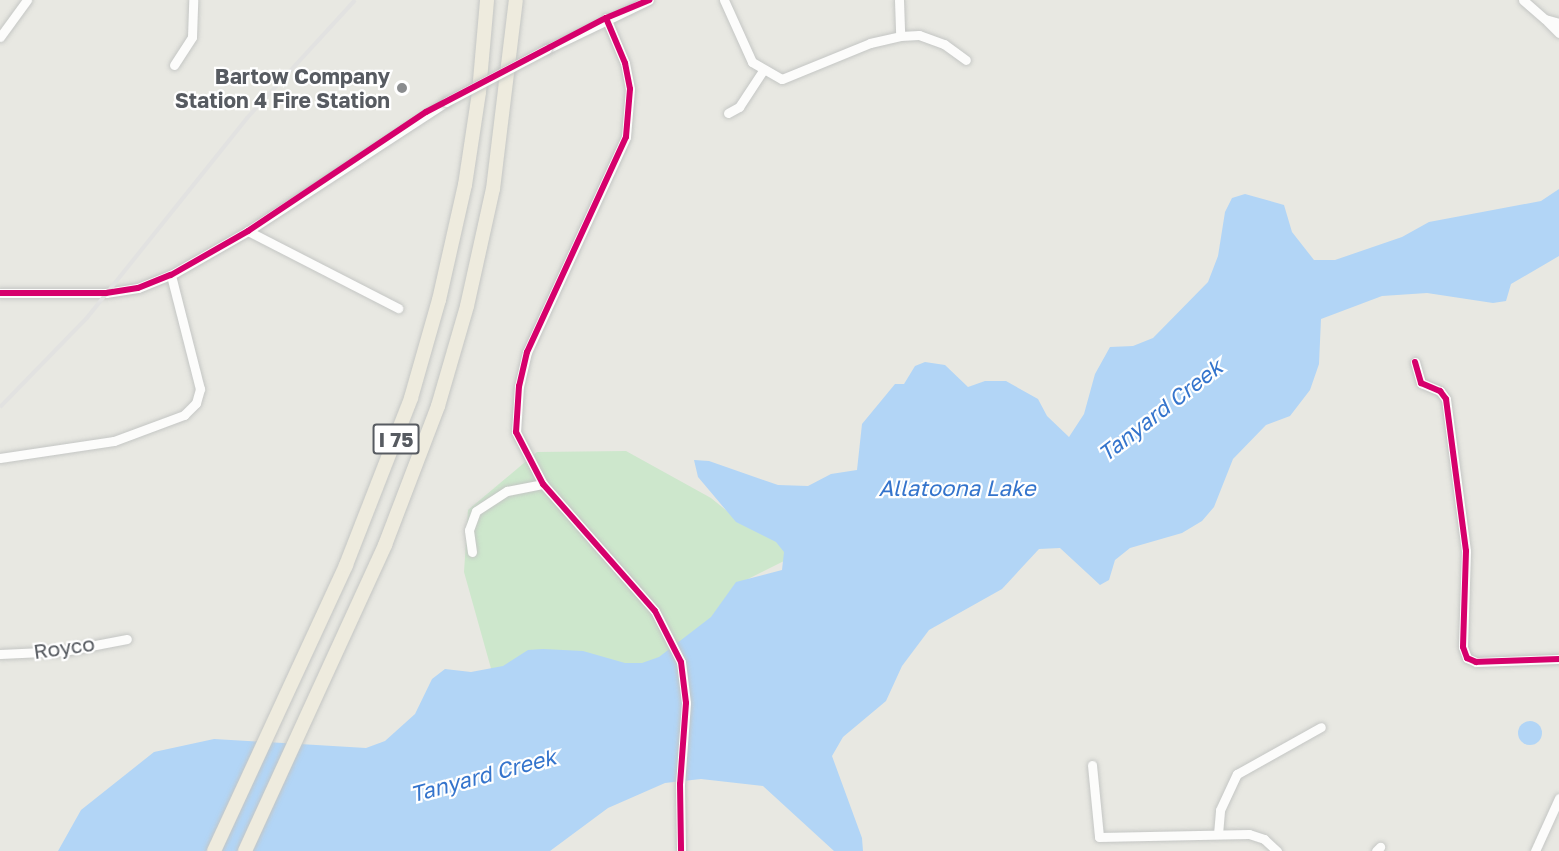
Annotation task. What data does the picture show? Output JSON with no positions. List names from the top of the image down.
{
  "streets": {
    "highway": ["I 75"],
    "street": ["Royco"]
  },
  "water": ["Tanyard Creek", "Allatoona Lake"],
  "places": ["Bartow Company Station 4 Fire Station"]
}
